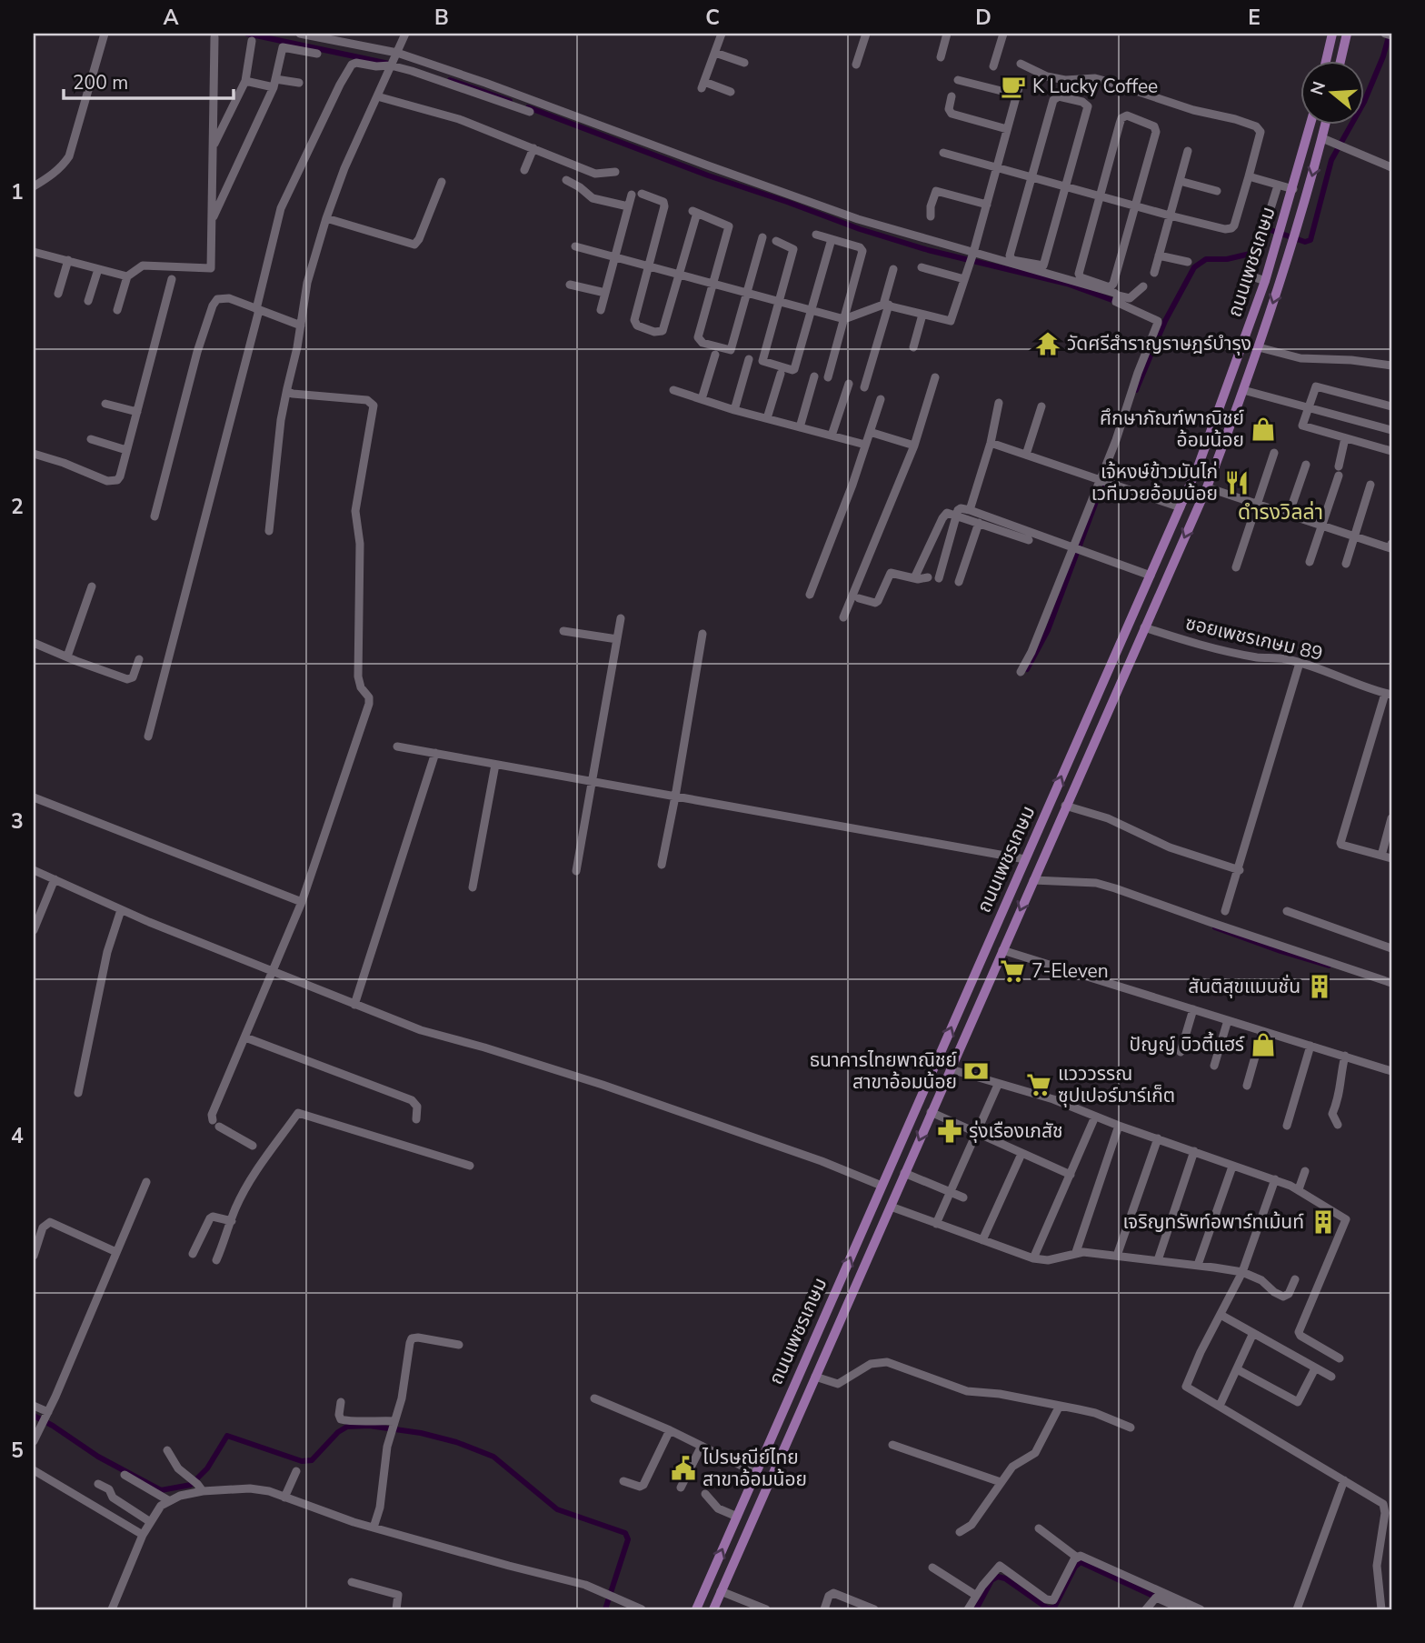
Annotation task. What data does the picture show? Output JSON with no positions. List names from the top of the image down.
{
  "streets": {
    "main road": ["ถนนเพชรเกษม"],
    "street": ["ซอยเพชรเกษม 89"]
  },
  "crossings": [
    ["ถนนเพชรเกษม", "ซอยเพชรเกษม 89"]
  ],
  "districts": ["ดำรงวิลล่า"],
  "places": {
    "cafe": ["K Lucky Coffee"],
    "temple": ["วัดศรีสําราญราษฎร์บํารุง"],
    "shop": ["ศึกษาภัณฑ์พาณิชย์ อ้อมน้อย", "ปัญญ์ บิวตี้แฮร์"],
    "restaurant": ["เจ้หงษ์ข้าวมันไก่ เวทีมวยอ้อมน้อย"],
    "supermarket": ["7-Eleven", "แวววรรณ ซุปเปอร์มาร์เก็ต"],
    "building": ["สันติสุขแมนชั่น", "เจริญทรัพท์อพาร์ทเม้นท์"],
    "bank": ["ธนาคารไทยพาณิชย์ สาขาอ้อมน้อย"],
    "pharmacy": ["รุ่งเรืองเภสัช"],
    "public building": ["ไปรษณีย์ไทย สาขาอ้อมน้อย"]
  },
  "scale_bar": "200 m",
  "north": "left",
  "grid": {
    "columns": [
      "A",
      "B",
      "C",
      "D",
      "E"
    ],
    "rows": [
      "1",
      "2",
      "3",
      "4",
      "5"
    ]
  }
}
